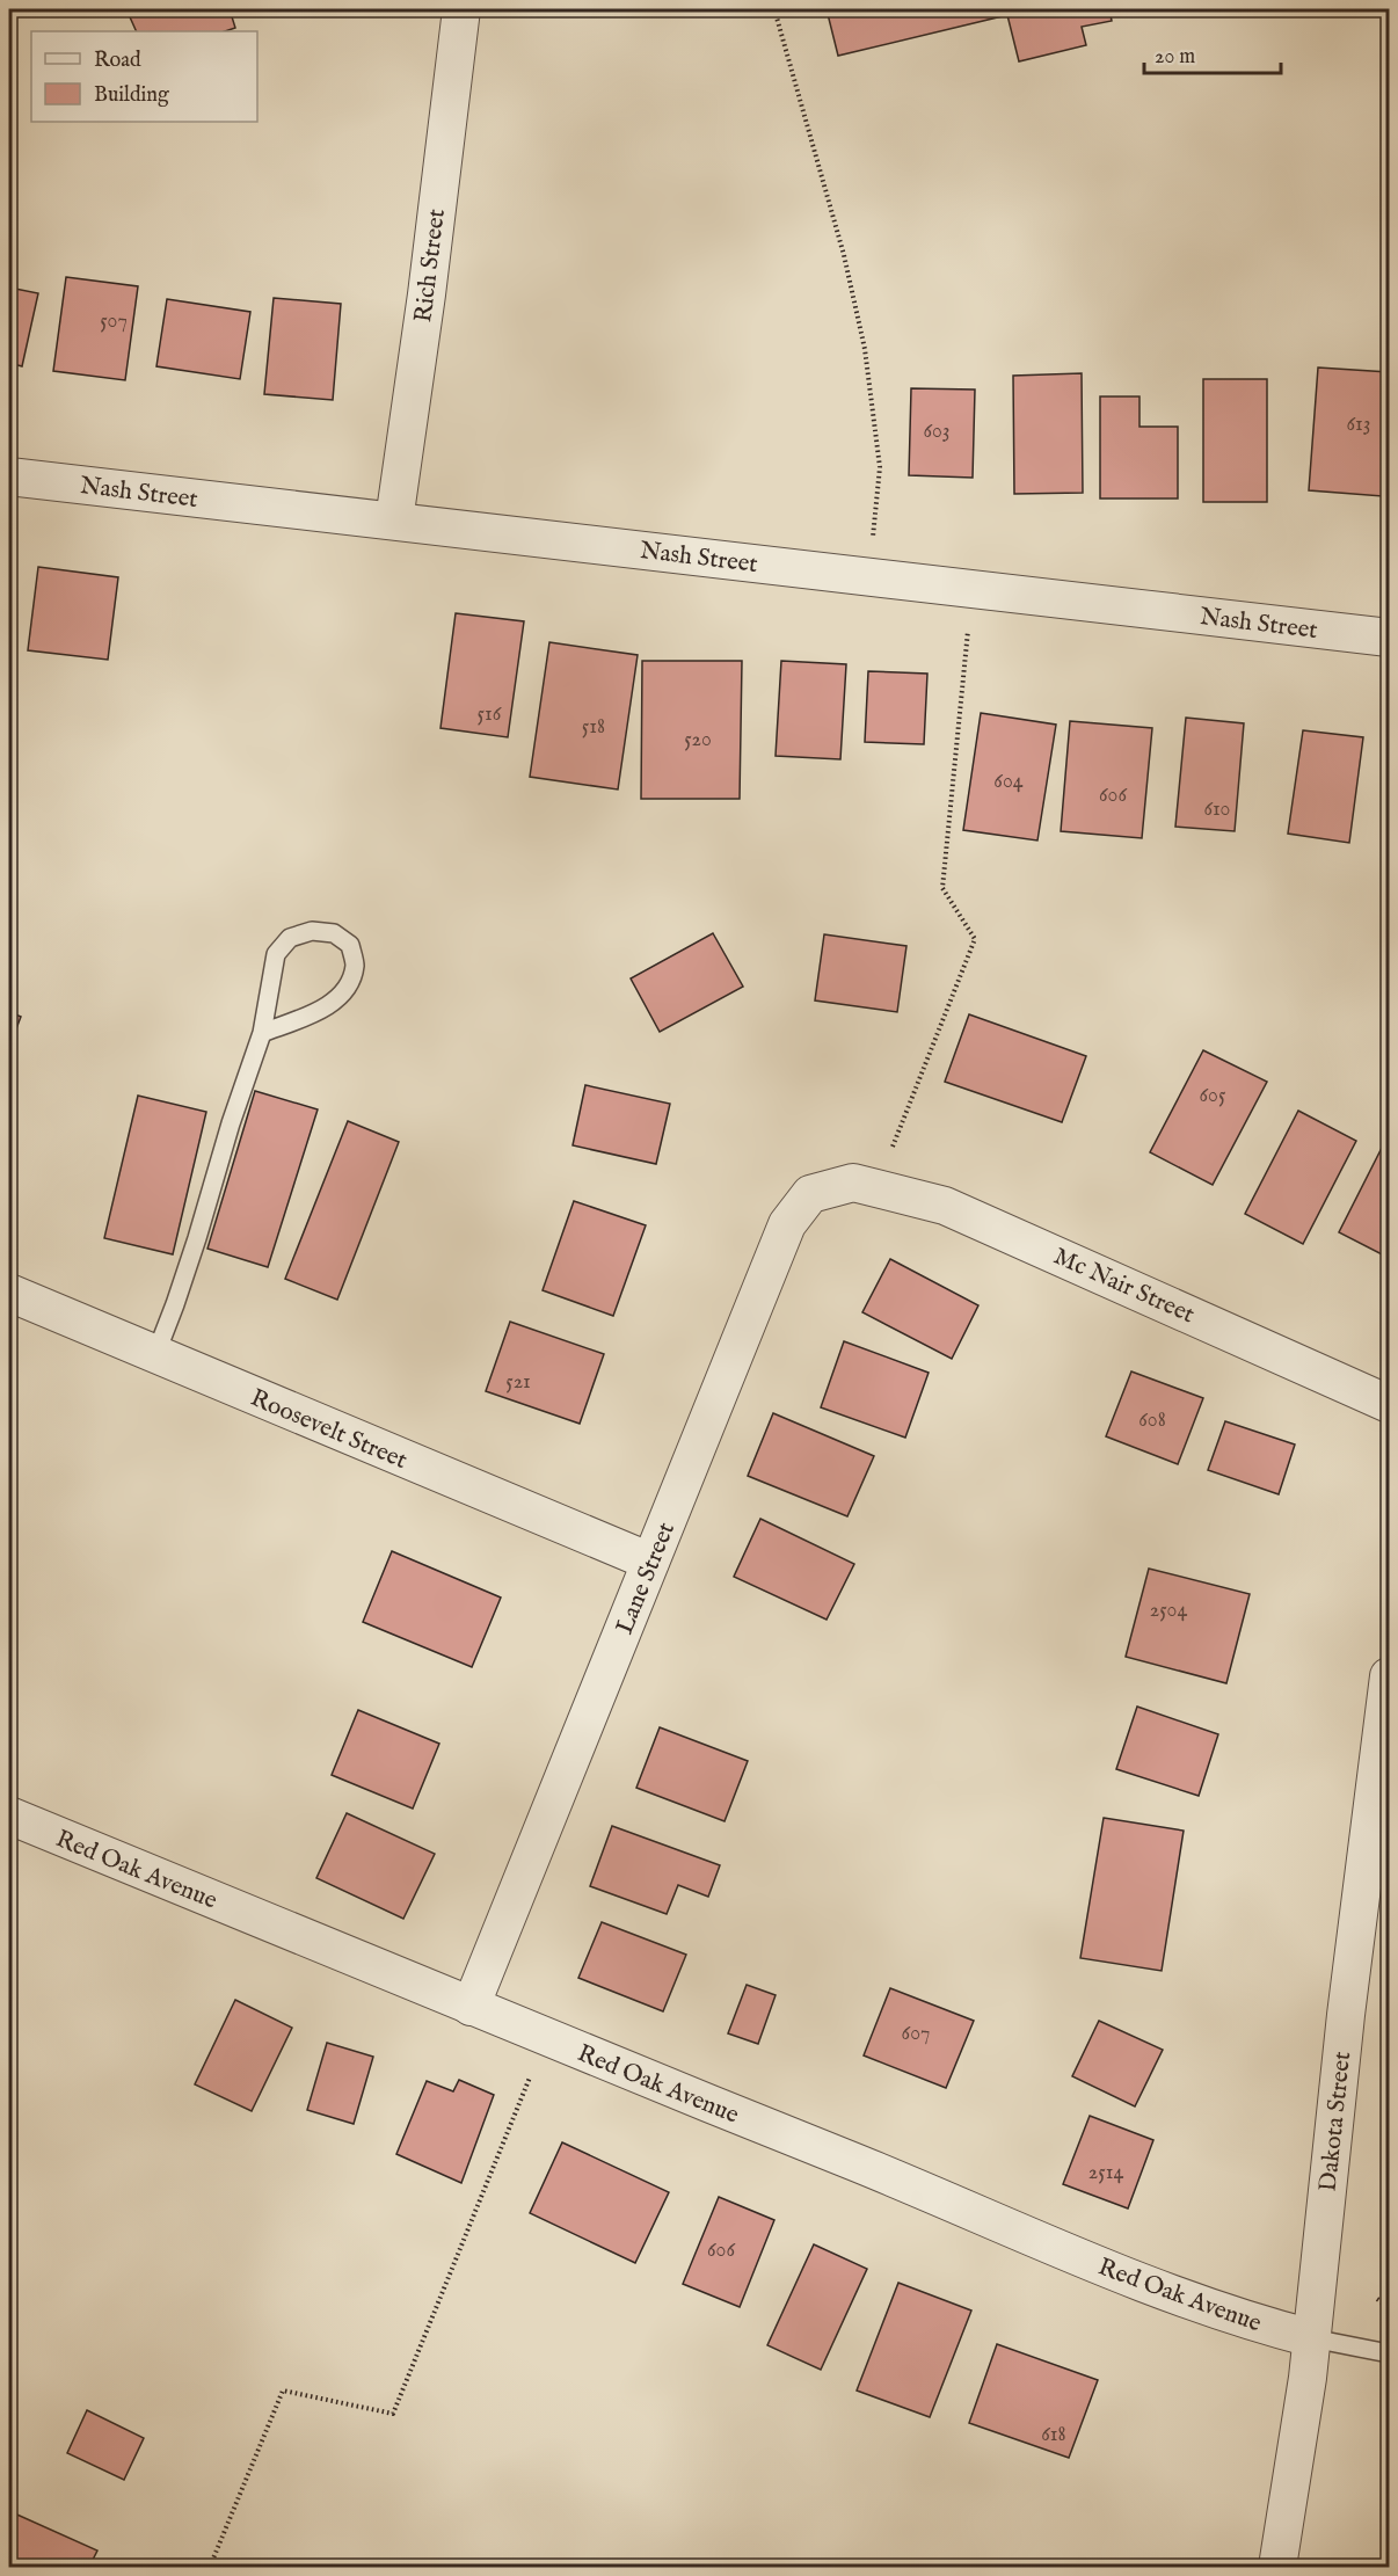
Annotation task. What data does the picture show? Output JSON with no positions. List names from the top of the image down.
{
  "streets": {
    "street": [
      "Rich Street",
      "Nash Street",
      "Mc Nair Street",
      "Roosevelt Street",
      "Lane Street",
      "Red Oak Avenue",
      "Dakota Street"
    ]
  },
  "crossings": [
    ["Rich Street", "Nash Street"],
    ["Mc Nair Street", "Lane Street"],
    ["Roosevelt Street", "Lane Street"],
    ["Lane Street", "Red Oak Avenue"],
    ["Red Oak Avenue", "Dakota Street"]
  ],
  "house_numbers": [
    "507",
    "613",
    "603",
    "516",
    "518",
    "520",
    "604",
    "606",
    "610",
    "605",
    "521",
    "608",
    "2504",
    "607",
    "2514",
    "606",
    "618"
  ],
  "legend": ["Road", "Building"],
  "scale_bar": "20 m"
}
